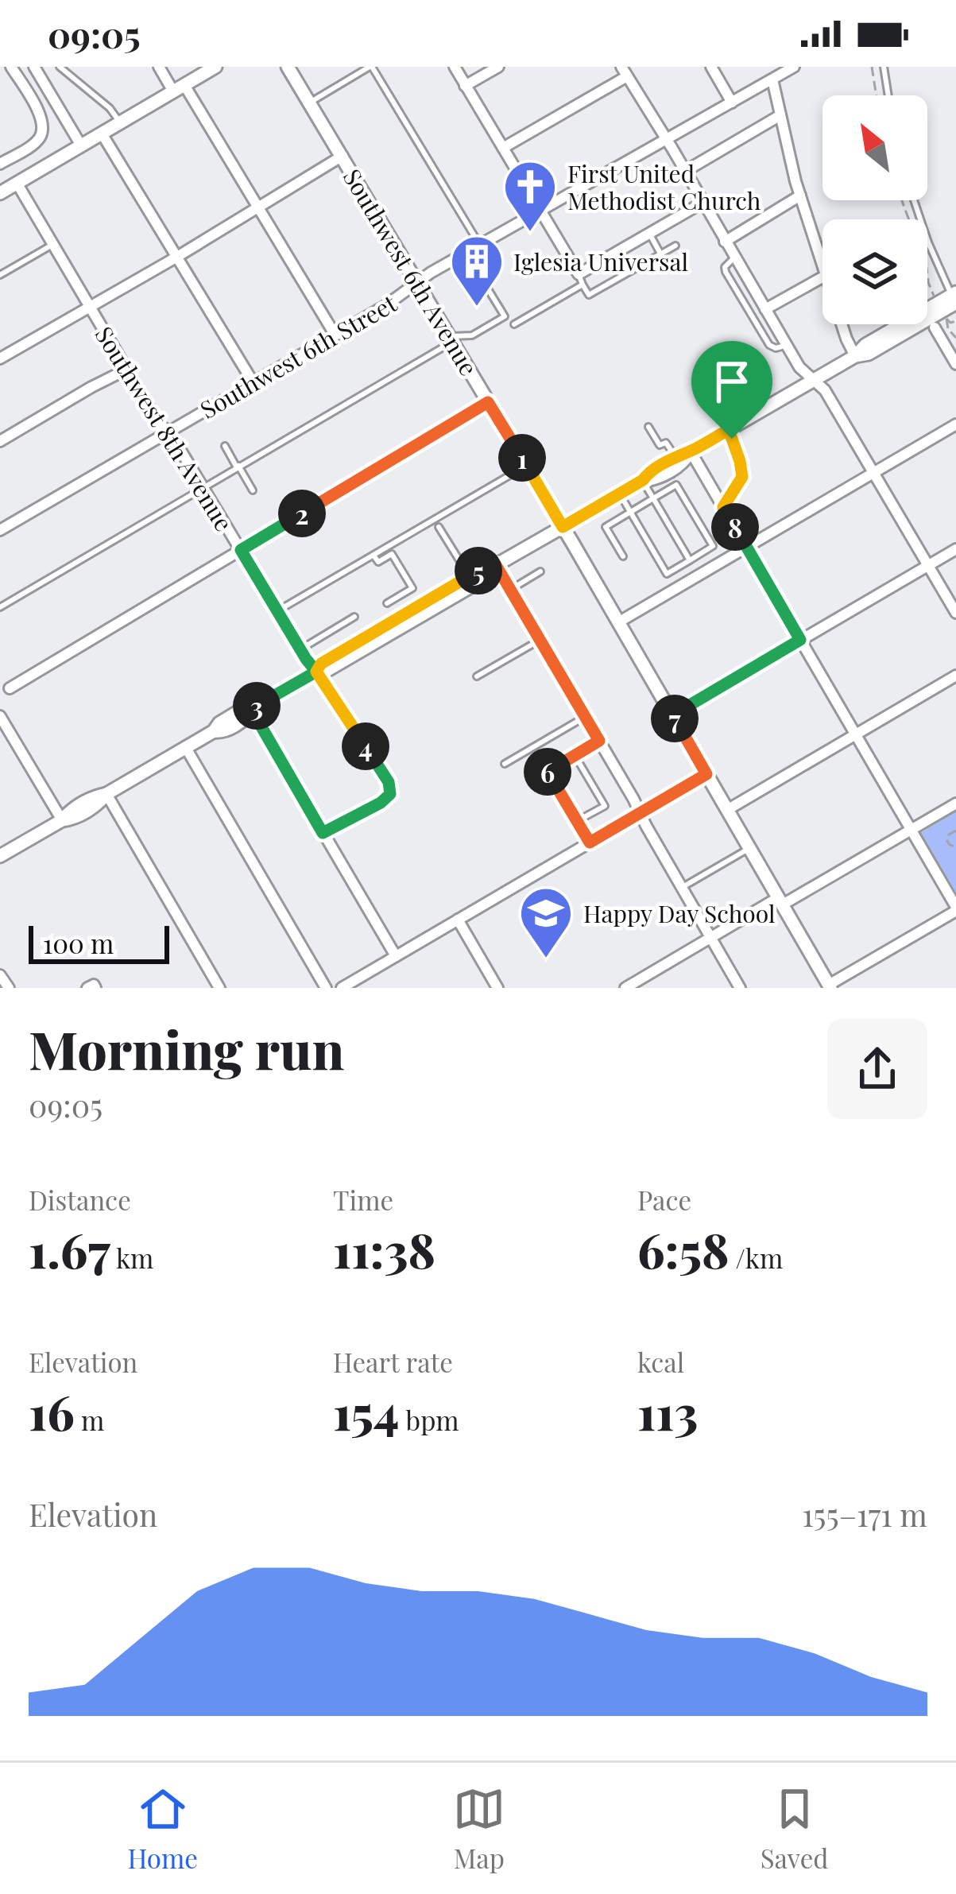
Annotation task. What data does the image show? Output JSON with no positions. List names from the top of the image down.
{
  "streets": {
    "street": ["Southwest 6th Avenue", "Southwest 6th Street", "Southwest 8th Avenue"]
  },
  "crossings": [
    ["Southwest 6th Avenue", "Southwest 6th Street"],
    ["Southwest 6th Street", "Southwest 8th Avenue"]
  ],
  "places": {
    "church": ["First United Methodist Church"],
    "building": ["Iglesia Universal"],
    "school or university": ["Happy Day School"]
  },
  "scale_bar": "100 m",
  "north": "top left",
  "page": {
    "status": "09:05",
    "pins": [
      "1",
      "2",
      "8",
      "5",
      "3",
      "7",
      "4",
      "6"
    ],
    "scale": "100 m",
    "heading": ["Morning run", "09:05"],
    "stats": [
      ["Distance", "1.67 km"],
      ["Time", "11:38"],
      ["Pace", "6:58 /km"],
      ["Elevation", "16 m"],
      ["Heart rate", "154 bpm"],
      ["kcal", "113"]
    ],
    "chart": ["Elevation", "155–171 m"],
    "tabs": ["Home", "Map", "Saved"]
  }
}
